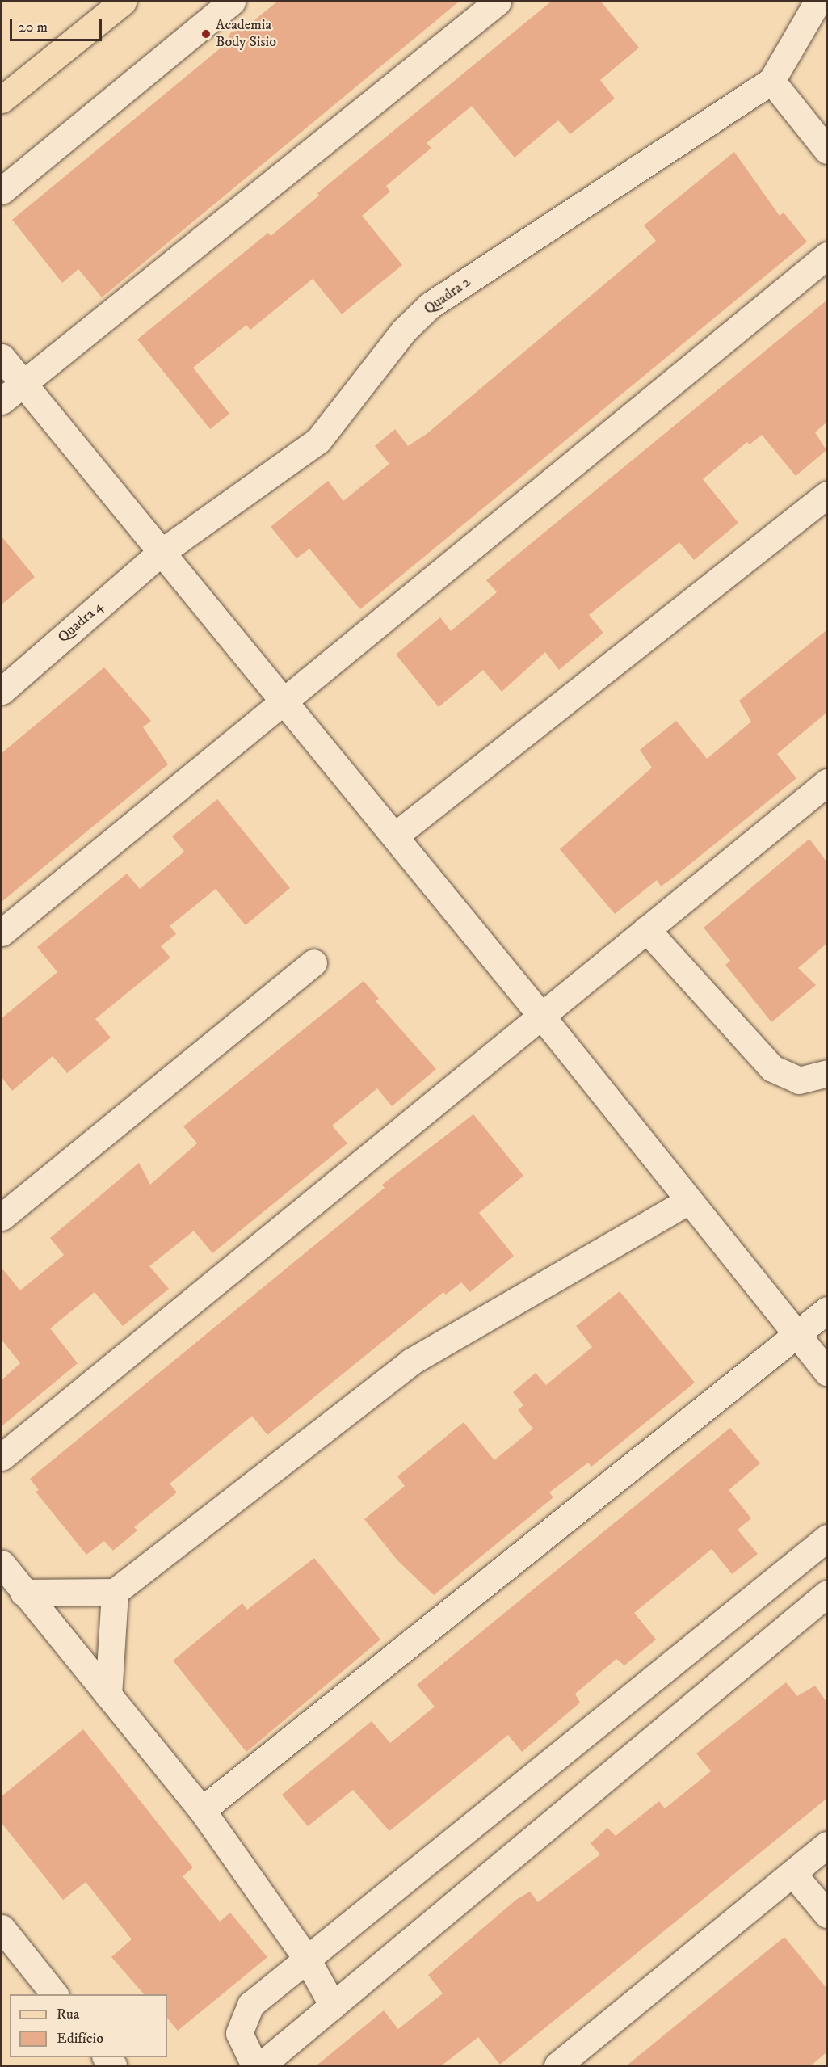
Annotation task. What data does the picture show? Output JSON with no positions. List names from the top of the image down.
{
  "streets": {
    "street": ["Quadra 2", "Quadra 4"]
  },
  "crossings": [
    ["Quadra 2", "Quadra 4"]
  ],
  "places": ["Academia Body Sisio"],
  "legend": ["Rua", "Edifício"],
  "scale_bar": "20 m"
}
